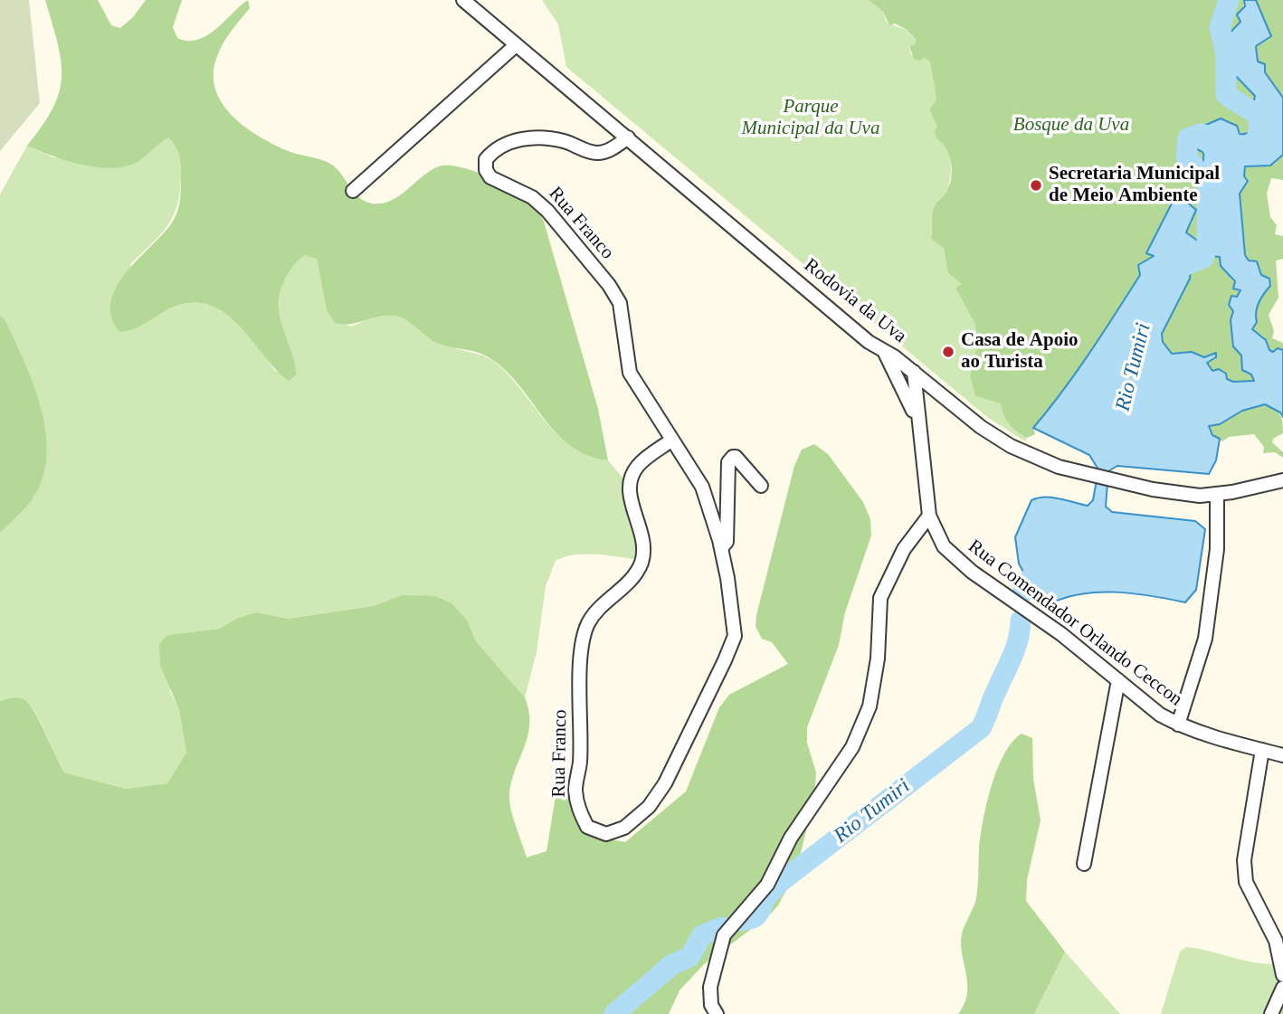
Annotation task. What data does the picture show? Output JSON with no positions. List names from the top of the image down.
{
  "streets": {
    "street": ["Rua Franco", "Rodovia da Uva", "Rua Comendador Orlando Ceccon"]
  },
  "crossings": [
    ["Rua Franco", "Rodovia da Uva"],
    ["Rodovia da Uva", "Rua Comendador Orlando Ceccon"]
  ],
  "water": ["Rio Tumiri"],
  "parks": ["Parque Municipal da Uva", "Bosque da Uva"],
  "places": ["Secretaria Municipal de Meio Ambiente", "Casa de Apoio ao Turista"]
}
